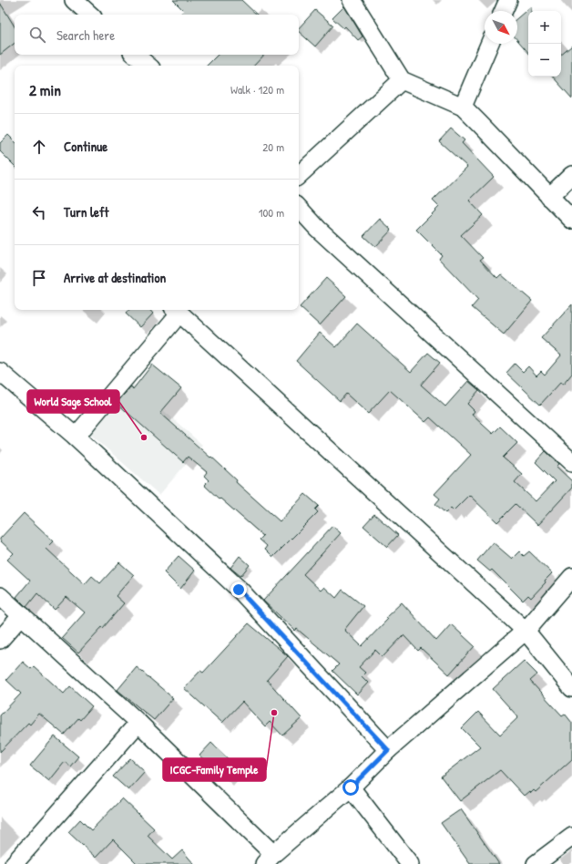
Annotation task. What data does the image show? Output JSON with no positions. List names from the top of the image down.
{
  "places": ["World Sage School", "ICGC-Family Temple"],
  "north": "bottom right",
  "page": {
    "map_buttons": ["+", "−"],
    "search": "Search here",
    "heading": ["2 min", "Walk · 120 m"],
    "list": [
      ["Continue", "20 m"],
      ["Turn left", "100 m"],
      "Arrive at destination"
    ]
  }
}
